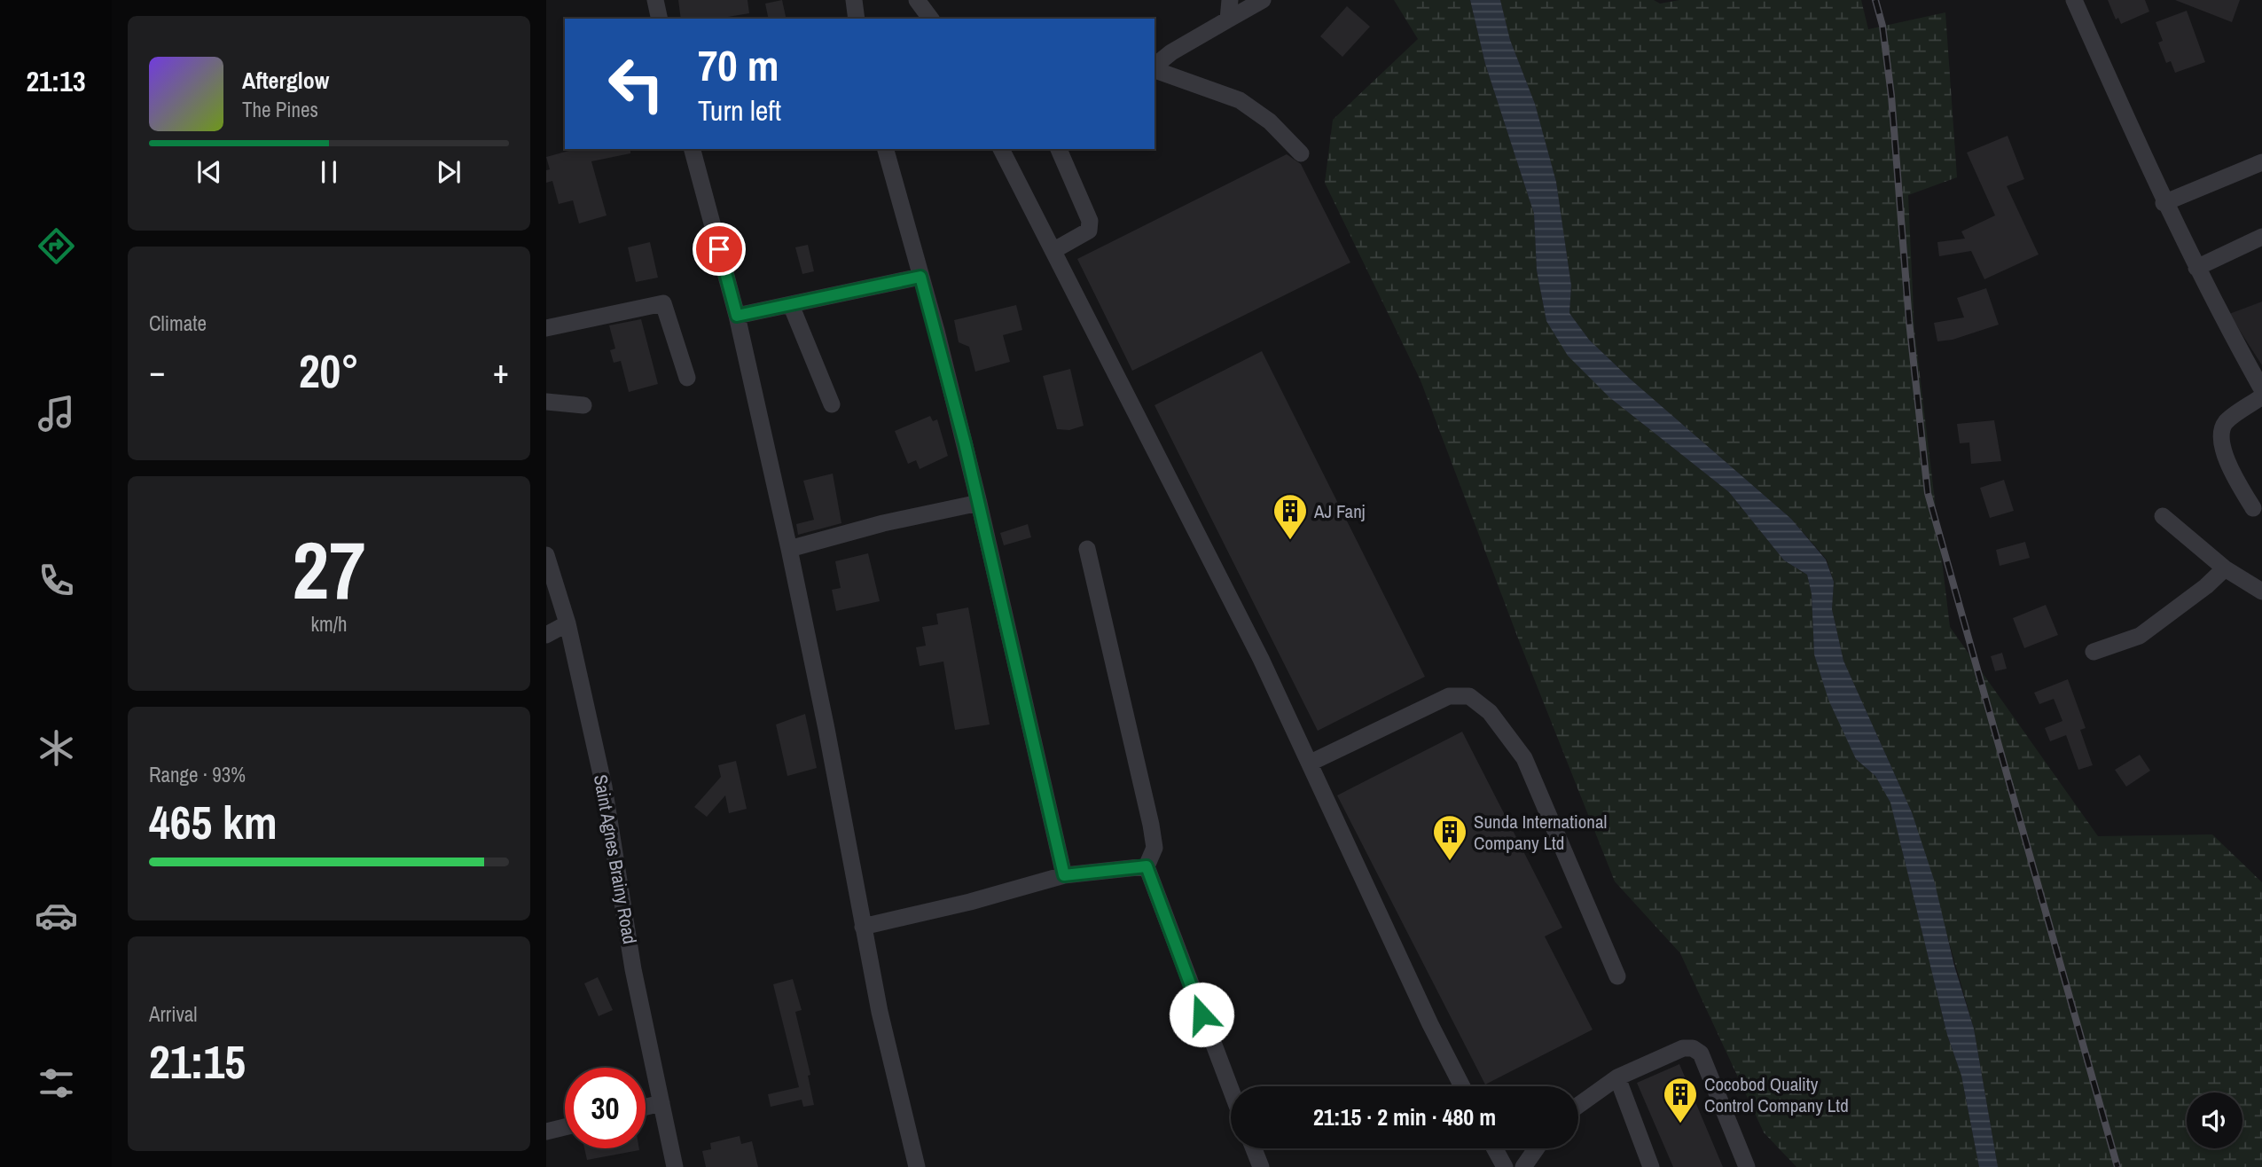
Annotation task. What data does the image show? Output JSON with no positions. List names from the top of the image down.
{
  "streets": {
    "street": ["Saint Agnes Brainy Road"]
  },
  "places": {
    "building": ["AJ Fanj", "Sunda International Company Ltd", "Cocobod Quality Control Company Ltd"]
  },
  "page": {
    "tabs": "21:13",
    "turn": ["70 m", "Turn left"],
    "song": ["Afterglow", "The Pines"],
    "tile": [
      "Climate",
      ["27", "km/h"],
      ["Range · 93%", "465 km"],
      ["Arrival", "21:15"]
    ],
    "heat": ["−", "20°", "+"],
    "limit": "30",
    "trip": "21:15 · 2 min · 480 m"
  }
}
